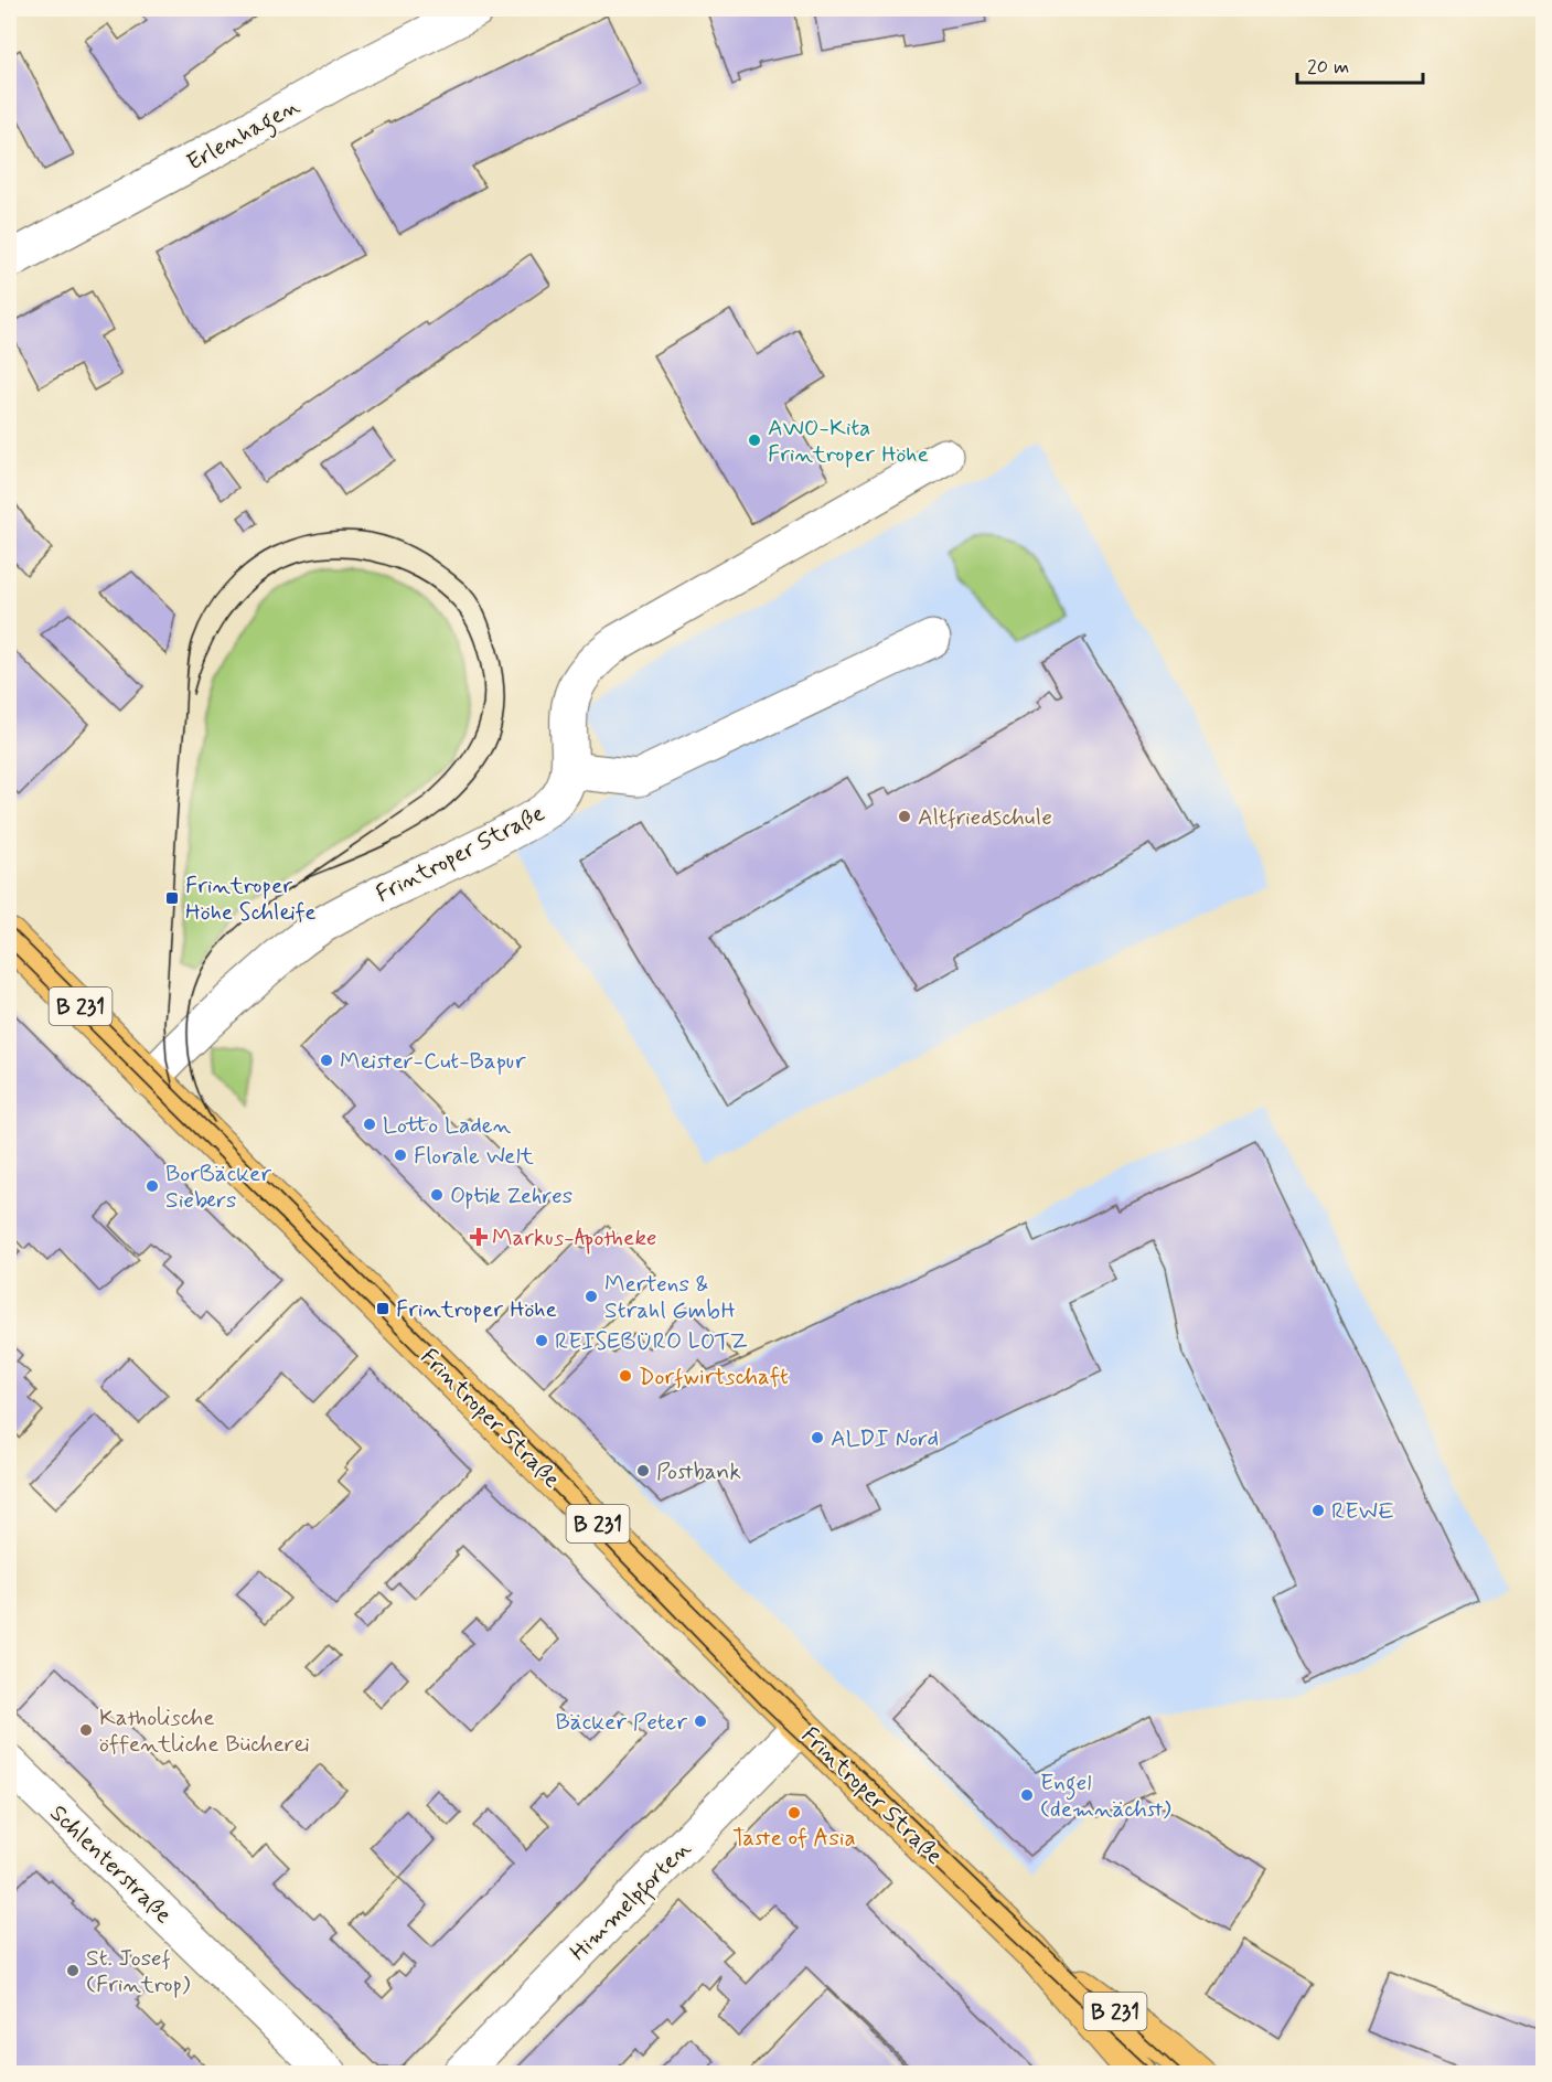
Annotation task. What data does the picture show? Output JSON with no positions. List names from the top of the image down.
{
  "streets": {
    "main road": ["Frintroper Straße", "B 231"],
    "street": ["Erlenhagen", "Schlenterstraße", "Himmelpforten"]
  },
  "crossings": [
    ["Frintroper Straße", "Himmelpforten"]
  ],
  "places": {
    "other": [
      "AWO-Kita Frintroper Höhe",
      "Altfriedschule",
      "Meister-Cut-Bapur",
      "Lotto Laden",
      "Florale Welt",
      "BorBäcker Siebers",
      "Optik Zehres",
      "Mertens & Strahl GmbH",
      "REISEBÜRO LOTZ",
      "Dorfwirtschaft",
      "ALDI Nord",
      "Postbank",
      "REWE",
      "Bäcker Peter",
      "Katholische öffentliche Bücherei",
      "Engel (demnächst)",
      "Taste of Asia",
      "St. Josef (Frintrop)"
    ],
    "transit": ["Frintroper Höhe Schleife", "Frintroper Höhe"],
    "health": ["Markus-Apotheke"]
  },
  "scale_bar": "20 m"
}
